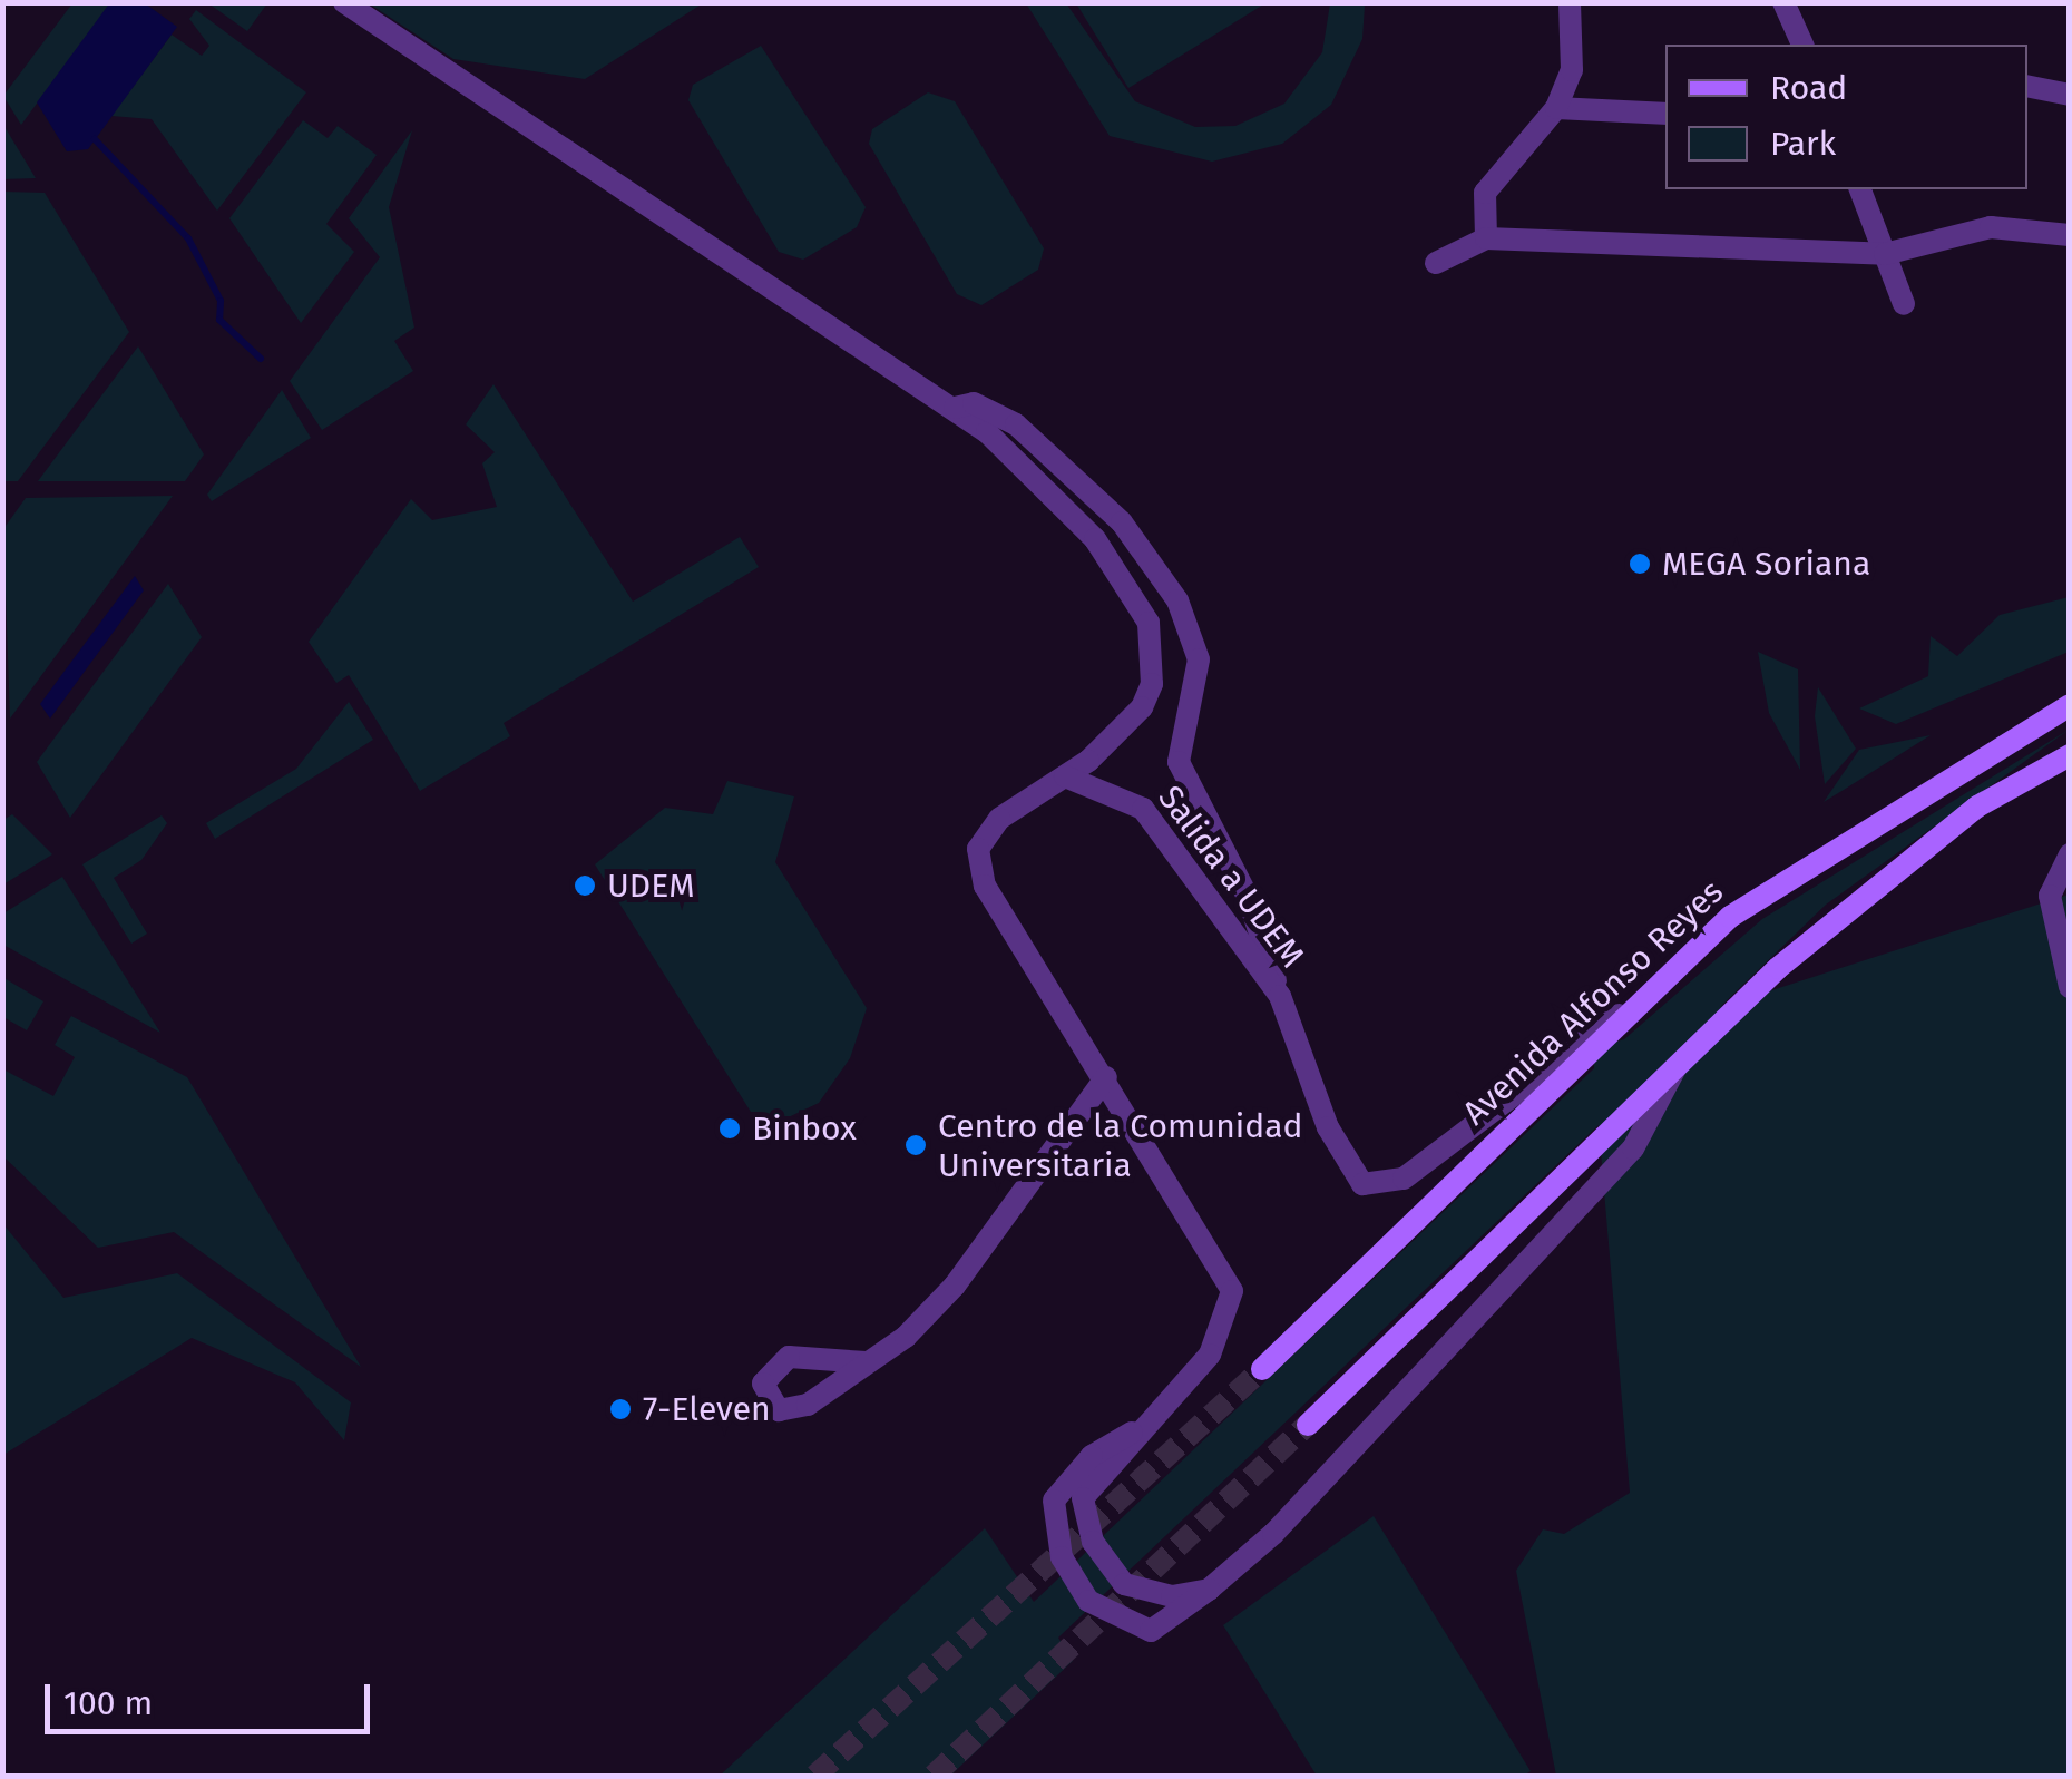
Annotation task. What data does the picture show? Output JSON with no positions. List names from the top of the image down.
{
  "streets": {
    "main road": ["Avenida Alfonso Reyes"],
    "street": ["Salida a UDEM"]
  },
  "crossings": [
    ["Salida a UDEM", "Avenida Alfonso Reyes"]
  ],
  "places": [
    "MEGA Soriana",
    "UDEM",
    "Binbox",
    "Centro de la Comunidad Universitaria",
    "7-Eleven"
  ],
  "legend": ["Road", "Park"],
  "scale_bar": "100 m"
}
